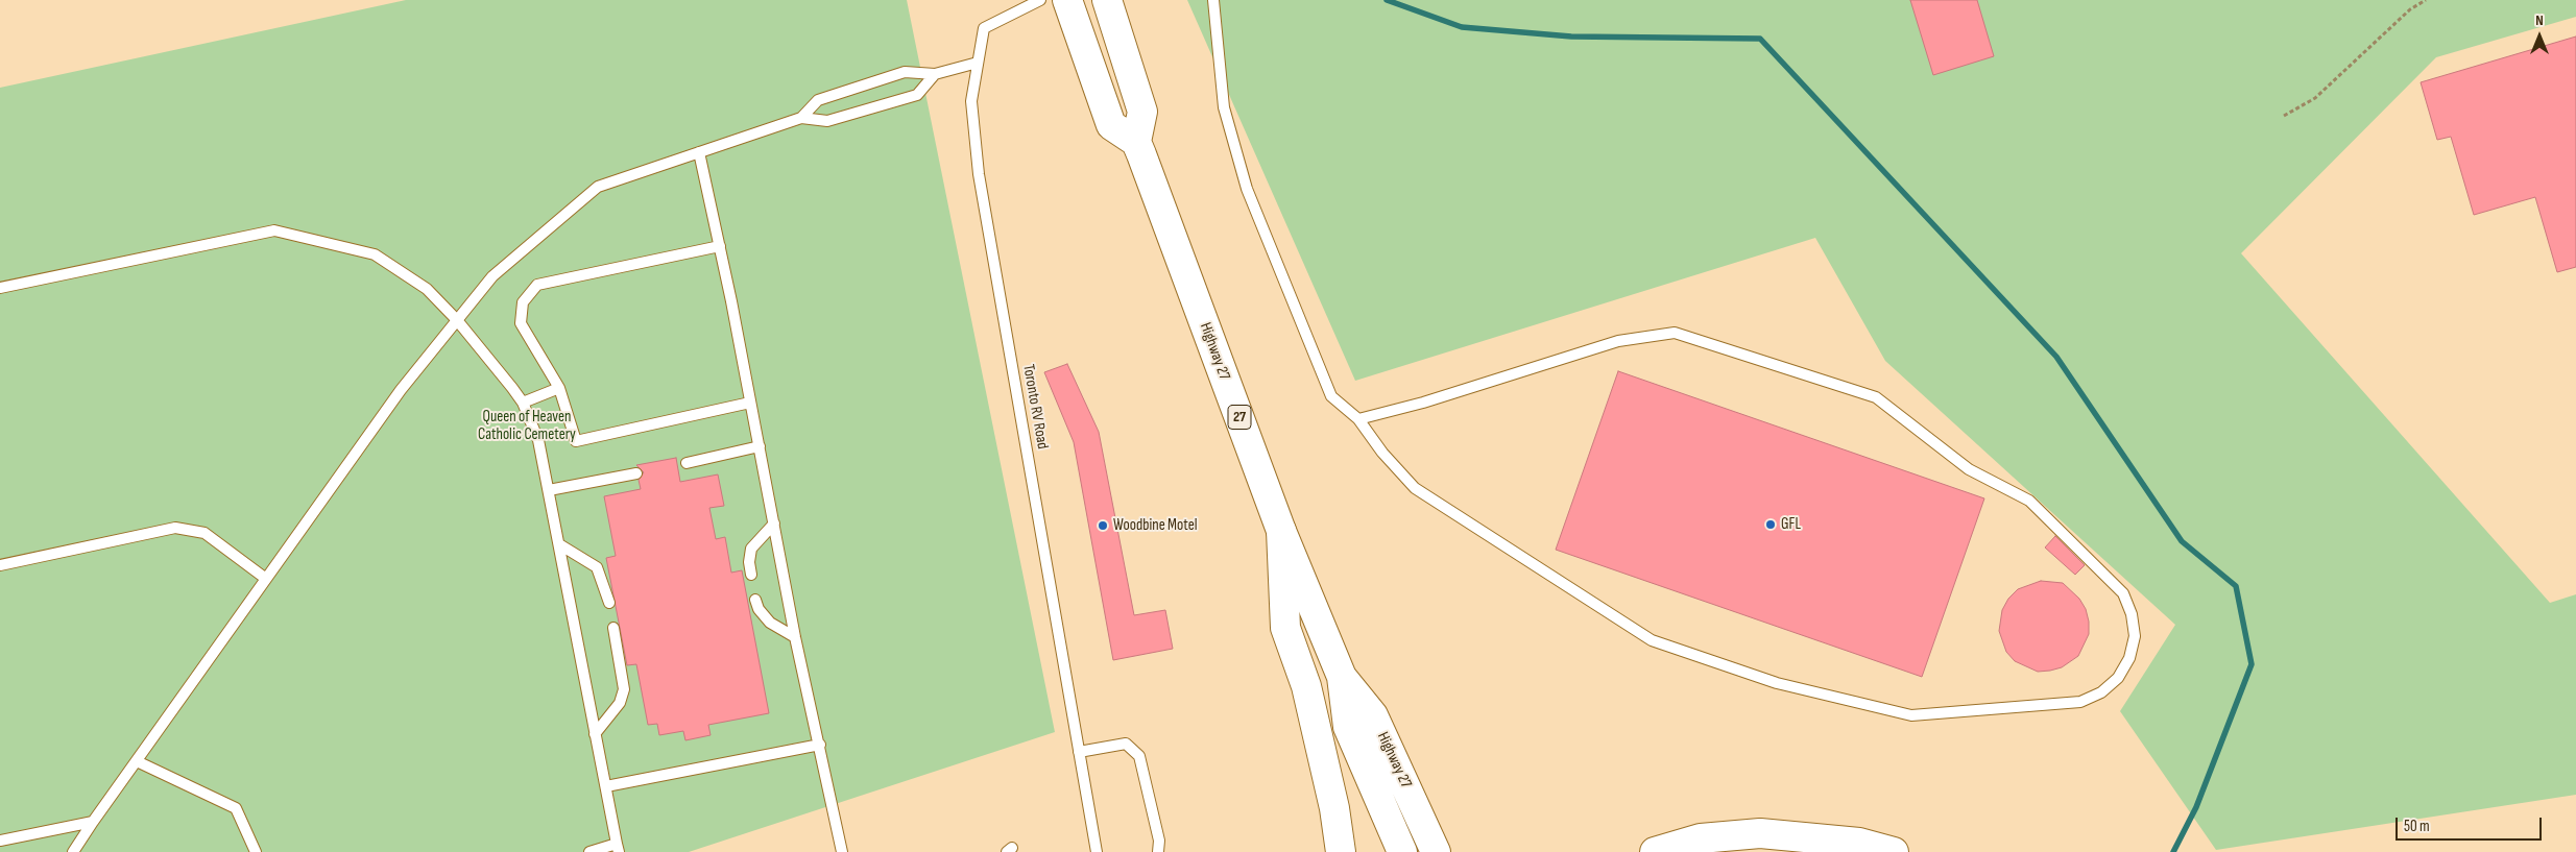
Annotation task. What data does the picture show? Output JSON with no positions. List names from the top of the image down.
{
  "streets": {
    "main road": ["Highway 27", "27"],
    "lane": ["Toronto RV Road"]
  },
  "parks": ["Queen of Heaven Catholic Cemetery"],
  "places": ["GFL", "Woodbine Motel"],
  "scale_bar": "50 m",
  "north": "top"
}
